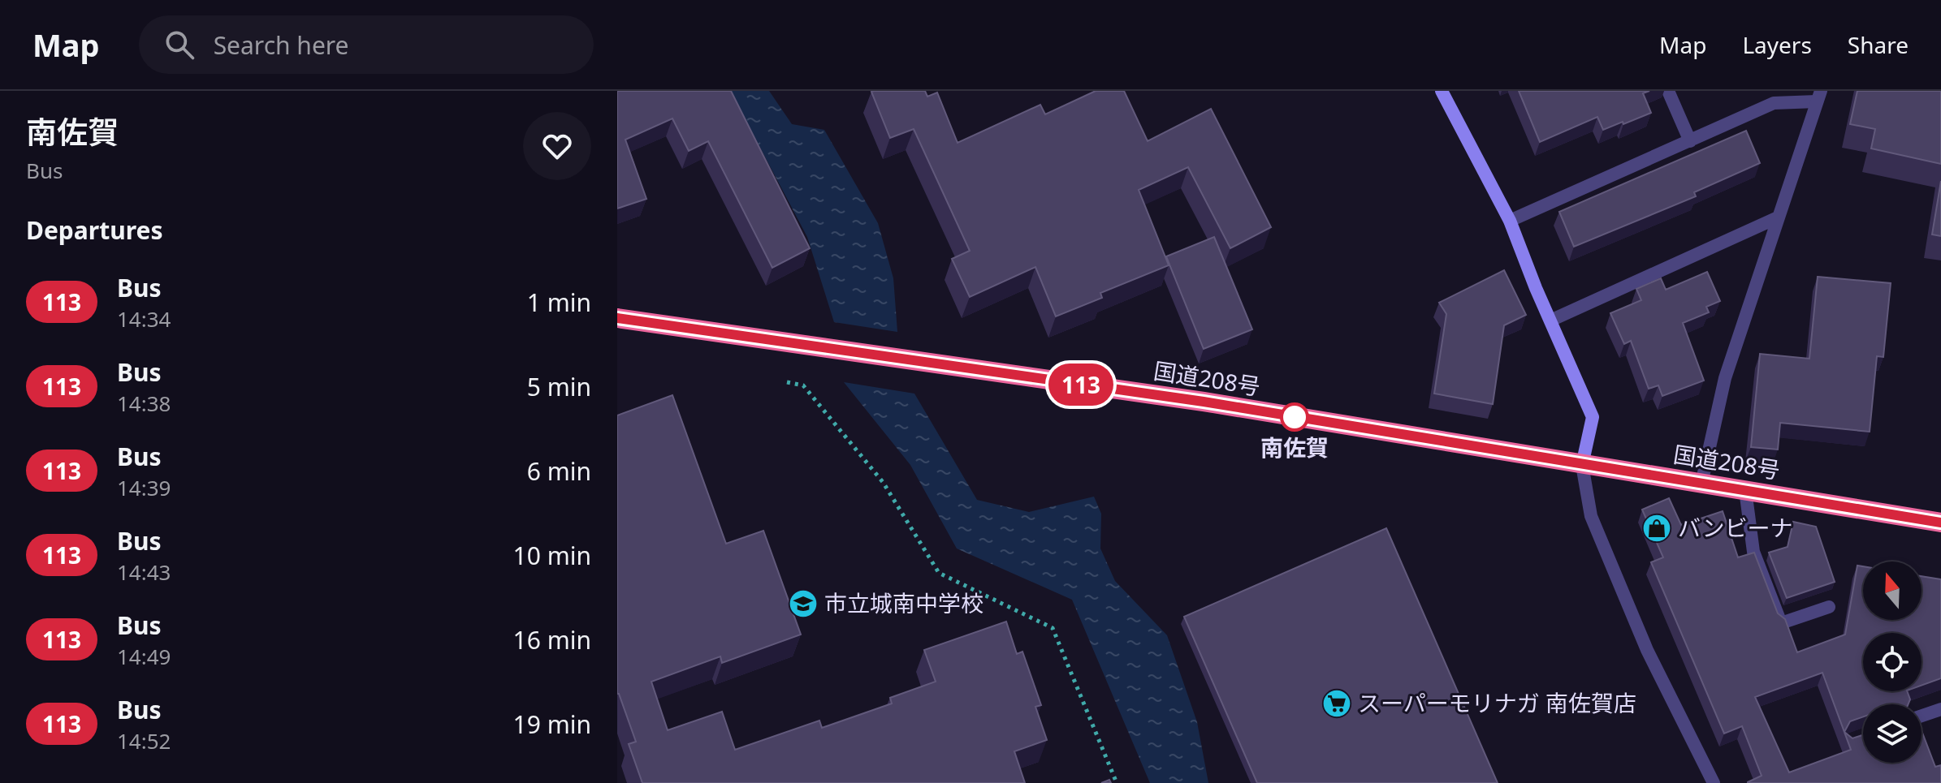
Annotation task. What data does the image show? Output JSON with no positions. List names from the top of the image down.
{
  "streets": {
    "highway": ["国道208号"]
  },
  "places": {
    "other": ["南佐賀"],
    "shop": ["バンビーナ"],
    "school or university": ["市立城南中学校"],
    "supermarket": ["スーパーモリナガ 南佐賀店"]
  },
  "lines": ["bus line 113"],
  "north": "top",
  "page": {
    "header": "Map",
    "search": "Search here",
    "nav": ["Map", "Layers", "Share"],
    "heading": [
      ["南佐賀", "Bus"],
      "Departures"
    ],
    "on_map": "113",
    "list": [
      {
        "mark": "113",
        "name": "Bus",
        "note": "14:34",
        "value": "1 min"
      },
      {
        "mark": "113",
        "name": "Bus",
        "note": "14:38",
        "value": "5 min"
      },
      {
        "mark": "113",
        "name": "Bus",
        "note": "14:39",
        "value": "6 min"
      },
      {
        "mark": "113",
        "name": "Bus",
        "note": "14:43",
        "value": "10 min"
      },
      {
        "mark": "113",
        "name": "Bus",
        "note": "14:49",
        "value": "16 min"
      },
      {
        "mark": "113",
        "name": "Bus",
        "note": "14:52",
        "value": "19 min"
      }
    ]
  }
}
